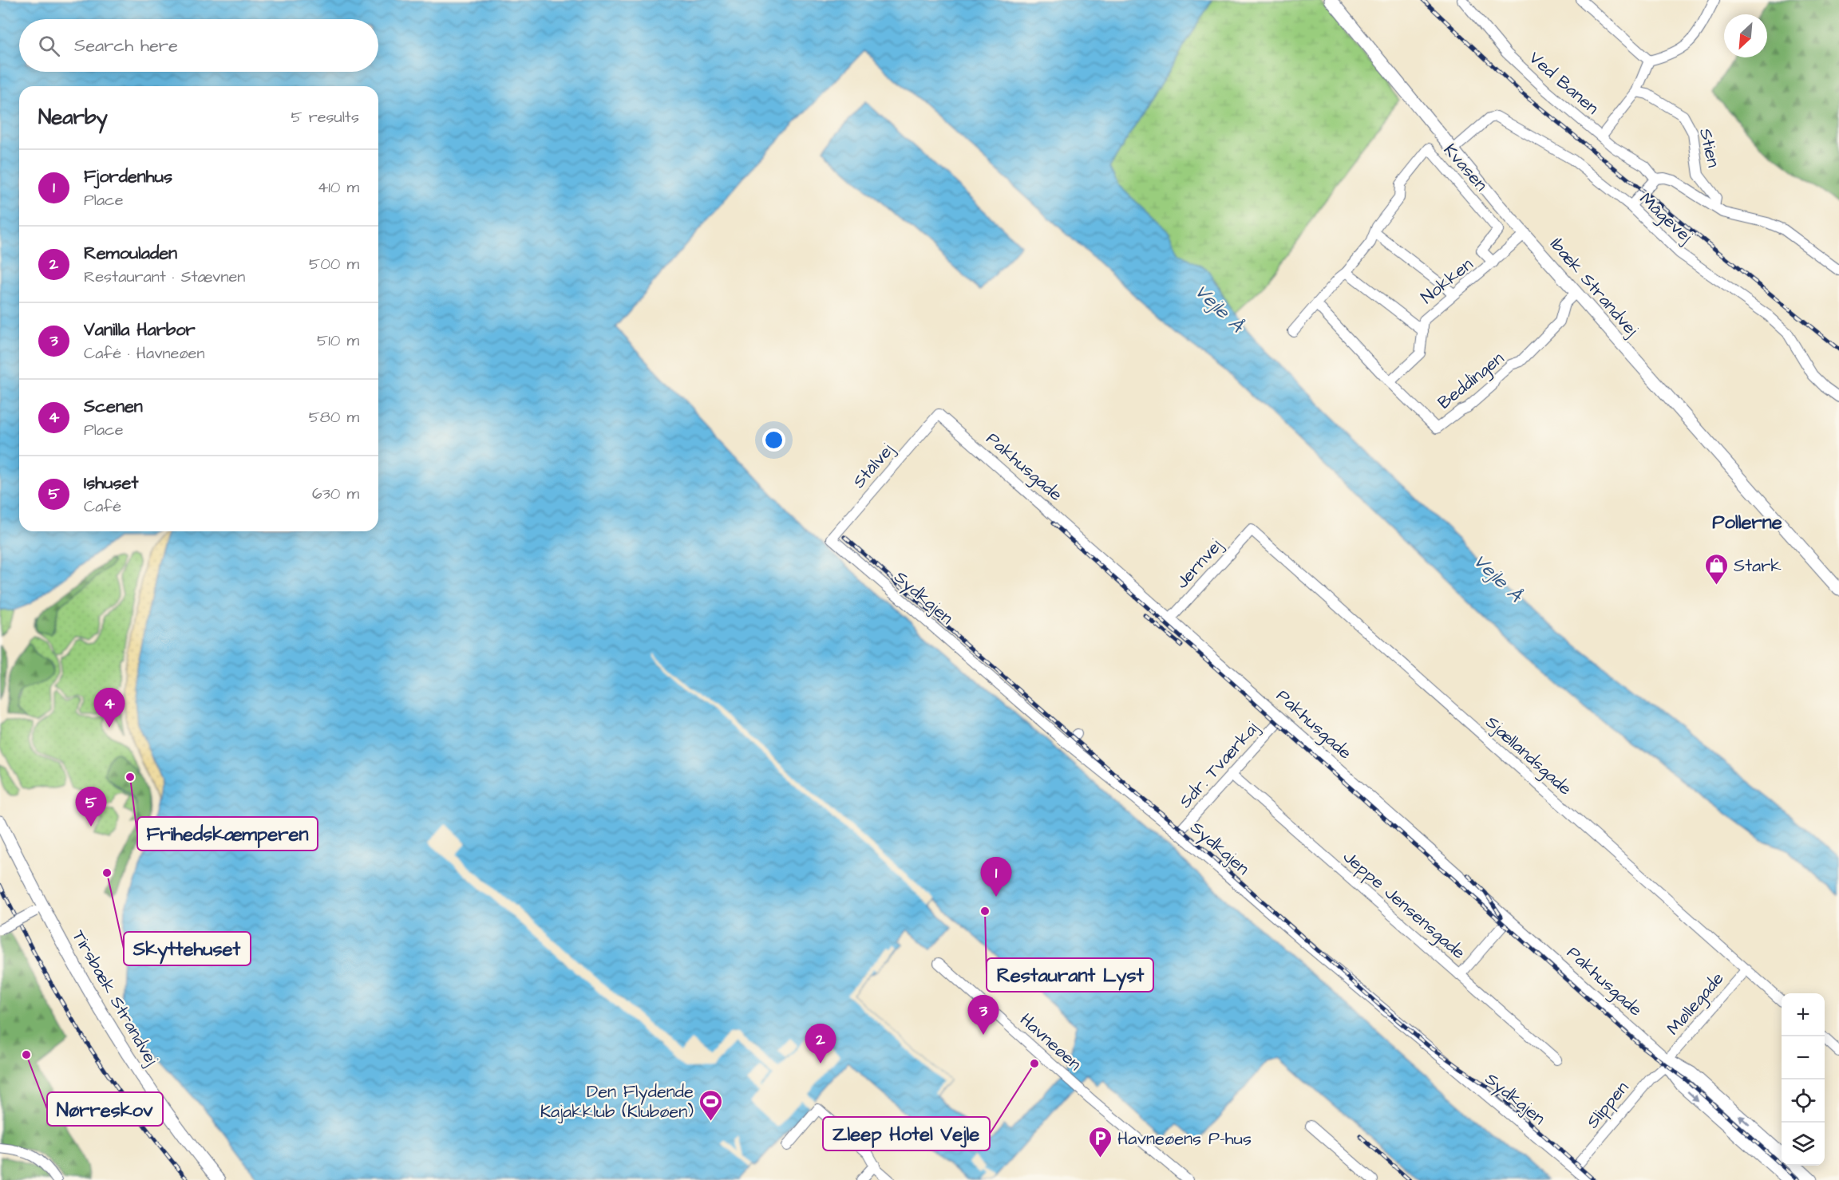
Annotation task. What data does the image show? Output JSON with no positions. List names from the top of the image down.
{
  "streets": {
    "street": [
      "Ved Banen",
      "Stien",
      "Kvasen",
      "Mågevej",
      "Nokken",
      "Ibæk Strandvej",
      "Beddingen",
      "Stålvej",
      "Pakhusgade",
      "Jernvej",
      "Sydkajen",
      "Sjællandsgade",
      "Sdr. Tværkaj",
      "Jeppe Jensensgade",
      "Tirsbæk Strandvej",
      "Møllegade",
      "Havneøen",
      "Slippen"
    ]
  },
  "crossings": [
    ["Kvasen", "Nokken"],
    ["Kvasen", "Beddingen"],
    ["Mågevej", "Ibæk Strandvej"],
    ["Nokken", "Ibæk Strandvej"],
    ["Nokken", "Beddingen"],
    ["Ibæk Strandvej", "Beddingen"],
    ["Stålvej", "Pakhusgade"],
    ["Stålvej", "Sydkajen"],
    ["Pakhusgade", "Jernvej"],
    ["Pakhusgade", "Sdr. Tværkaj"],
    ["Pakhusgade", "Møllegade"],
    ["Pakhusgade", "Slippen"],
    ["Jernvej", "Sjællandsgade"],
    ["Sydkajen", "Sdr. Tværkaj"],
    ["Sydkajen", "Slippen"],
    ["Sjællandsgade", "Møllegade"],
    ["Sdr. Tværkaj", "Jeppe Jensensgade"],
    ["Møllegade", "Slippen"]
  ],
  "districts": ["Pollerne"],
  "water": ["Vejle Å"],
  "places": {
    "shop": ["Stark"],
    "other": [
      "Frihedskæmperen",
      "Skyttehuset",
      "Restaurant Lyst",
      "Nørreskov",
      "Zleep Hotel Vejle"
    ],
    "sports": ["Den Flydende Kajakklub (Klubøen)"],
    "parking": ["Havneøens P-hus"]
  },
  "north": "bottom left",
  "page": {
    "search": "Search here",
    "heading": ["Nearby", "5 results"],
    "list": [
      {
        "mark": "1",
        "name": "Fjordenhus",
        "note": "Place",
        "value": "410 m"
      },
      {
        "mark": "2",
        "name": "Remouladen",
        "note": "Restaurant · Stævnen",
        "value": "500 m"
      },
      {
        "mark": "3",
        "name": "Vanilla Harbor",
        "note": "Café · Havneøen",
        "value": "510 m"
      },
      {
        "mark": "4",
        "name": "Scenen",
        "note": "Place",
        "value": "580 m"
      },
      {
        "mark": "5",
        "name": "Ishuset",
        "note": "Café",
        "value": "630 m"
      }
    ],
    "pins": [
      "4",
      "5",
      "1",
      "3",
      "2"
    ],
    "map_buttons": ["+", "−"]
  }
}
